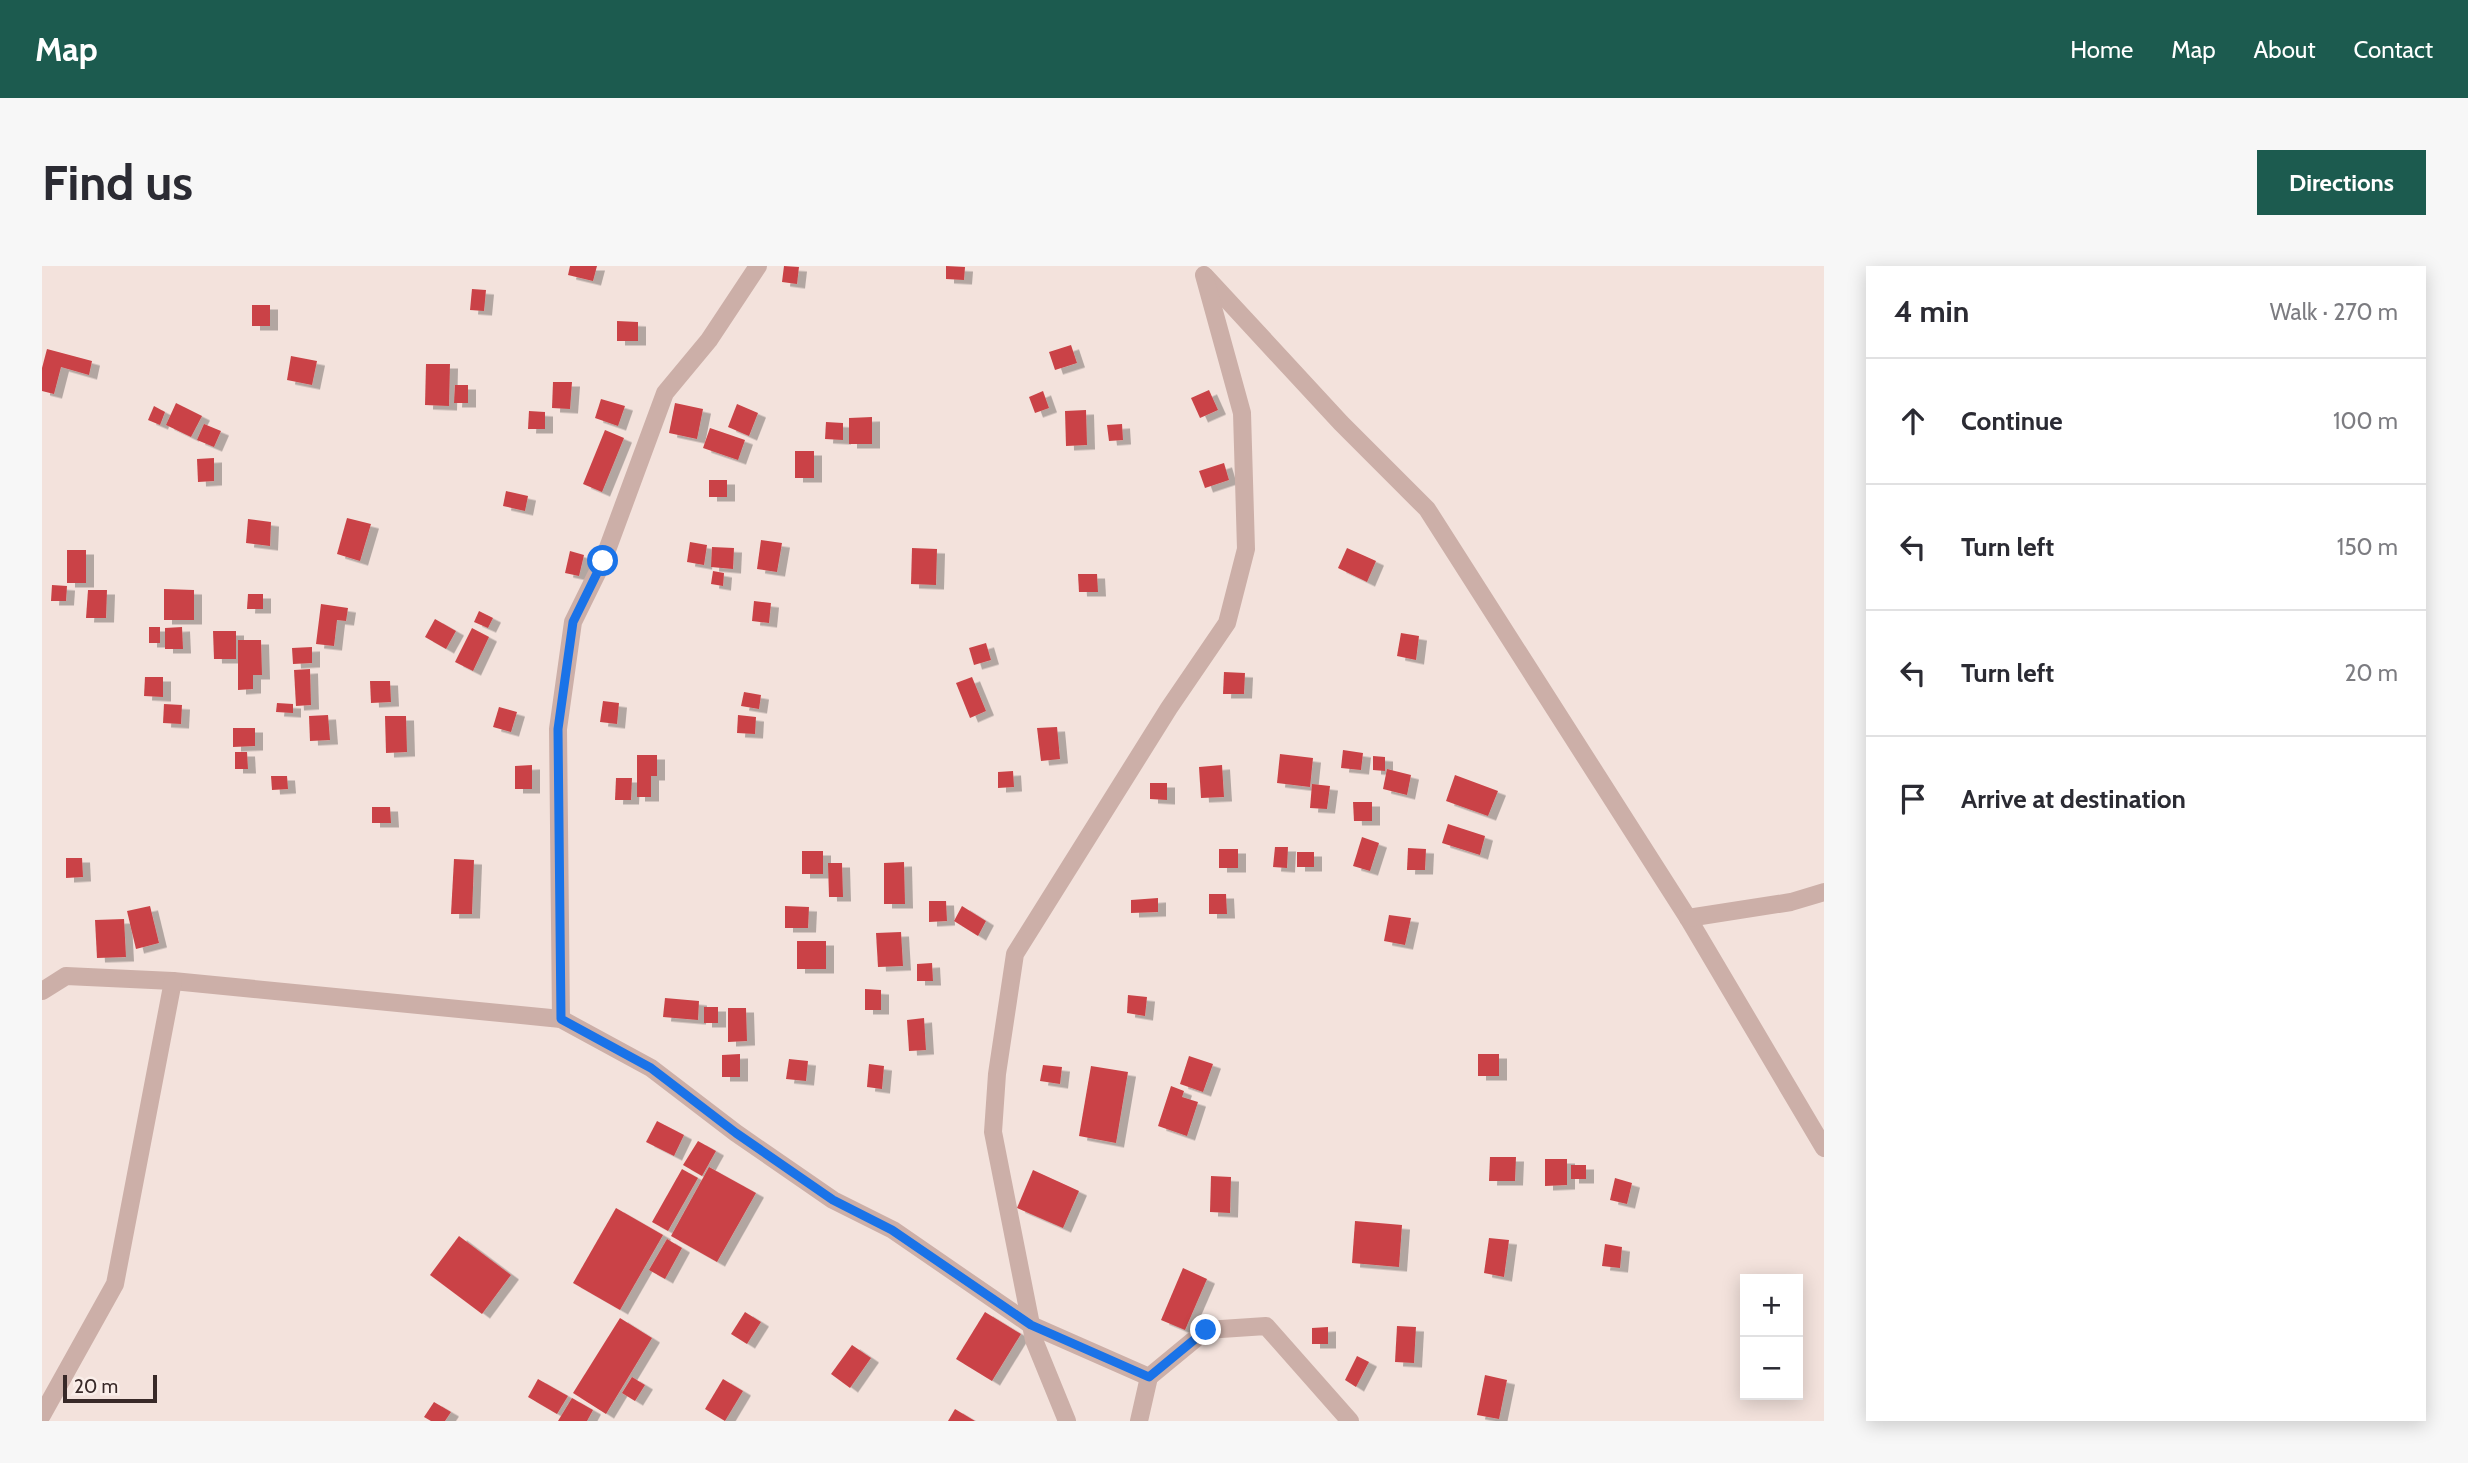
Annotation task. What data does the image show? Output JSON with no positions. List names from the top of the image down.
{
  "scale_bar": "20 m",
  "page": {
    "header": "Map",
    "nav": [
      "Home",
      "Map",
      "About",
      "Contact"
    ],
    "buttons": "Directions",
    "title": "Find us",
    "heading": ["4 min", "Walk · 270 m"],
    "list": [
      ["Continue", "100 m"],
      ["Turn left", "150 m"],
      ["Turn left", "20 m"],
      "Arrive at destination"
    ],
    "map_buttons": ["+", "−"],
    "scale": "20 m"
  }
}
